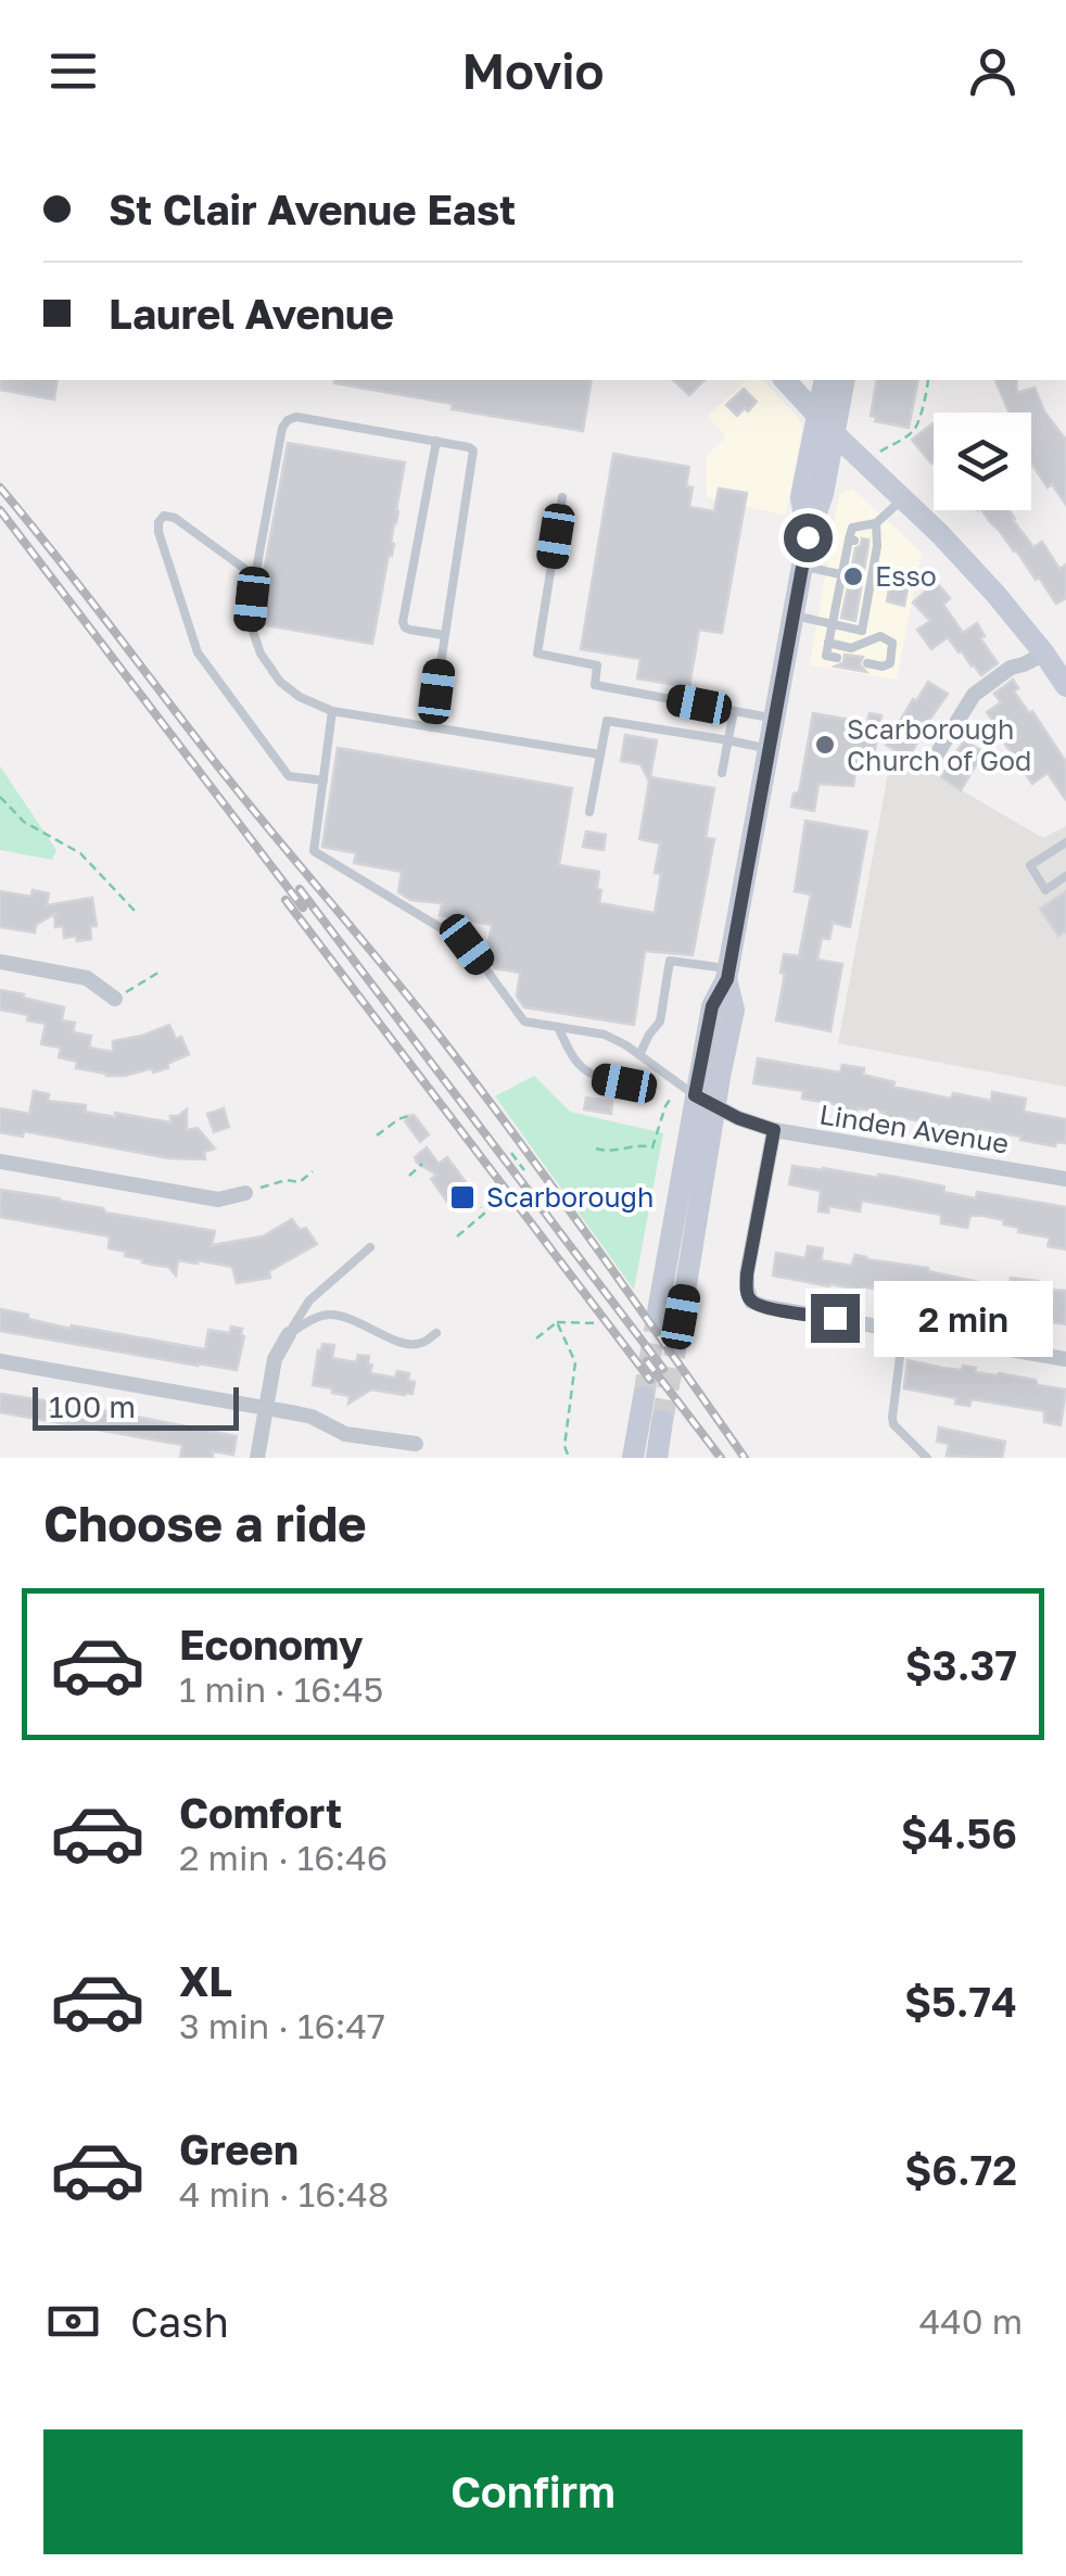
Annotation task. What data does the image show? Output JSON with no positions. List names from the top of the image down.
{
  "streets": {
    "street": ["Linden Avenue"]
  },
  "places": {
    "other": ["Esso", "Scarborough Church of God"],
    "transit": ["Scarborough"]
  },
  "scale_bar": "100 m",
  "page": {
    "header": "Movio",
    "banner": ["St Clair Avenue East", "Laurel Avenue"],
    "bubble": "2 min",
    "scale": "100 m",
    "heading": "Choose a ride",
    "list": [
      {
        "name": "Economy",
        "note": "1 min · 16:45",
        "value": "$3.37"
      },
      {
        "name": "Comfort",
        "note": "2 min · 16:46",
        "value": "$4.56"
      },
      {
        "name": "XL",
        "note": "3 min · 16:47",
        "value": "$5.74"
      },
      {
        "name": "Green",
        "note": "4 min · 16:48",
        "value": "$6.72"
      }
    ],
    "pay": ["Cash", "440 m"],
    "buttons": "Confirm"
  }
}
